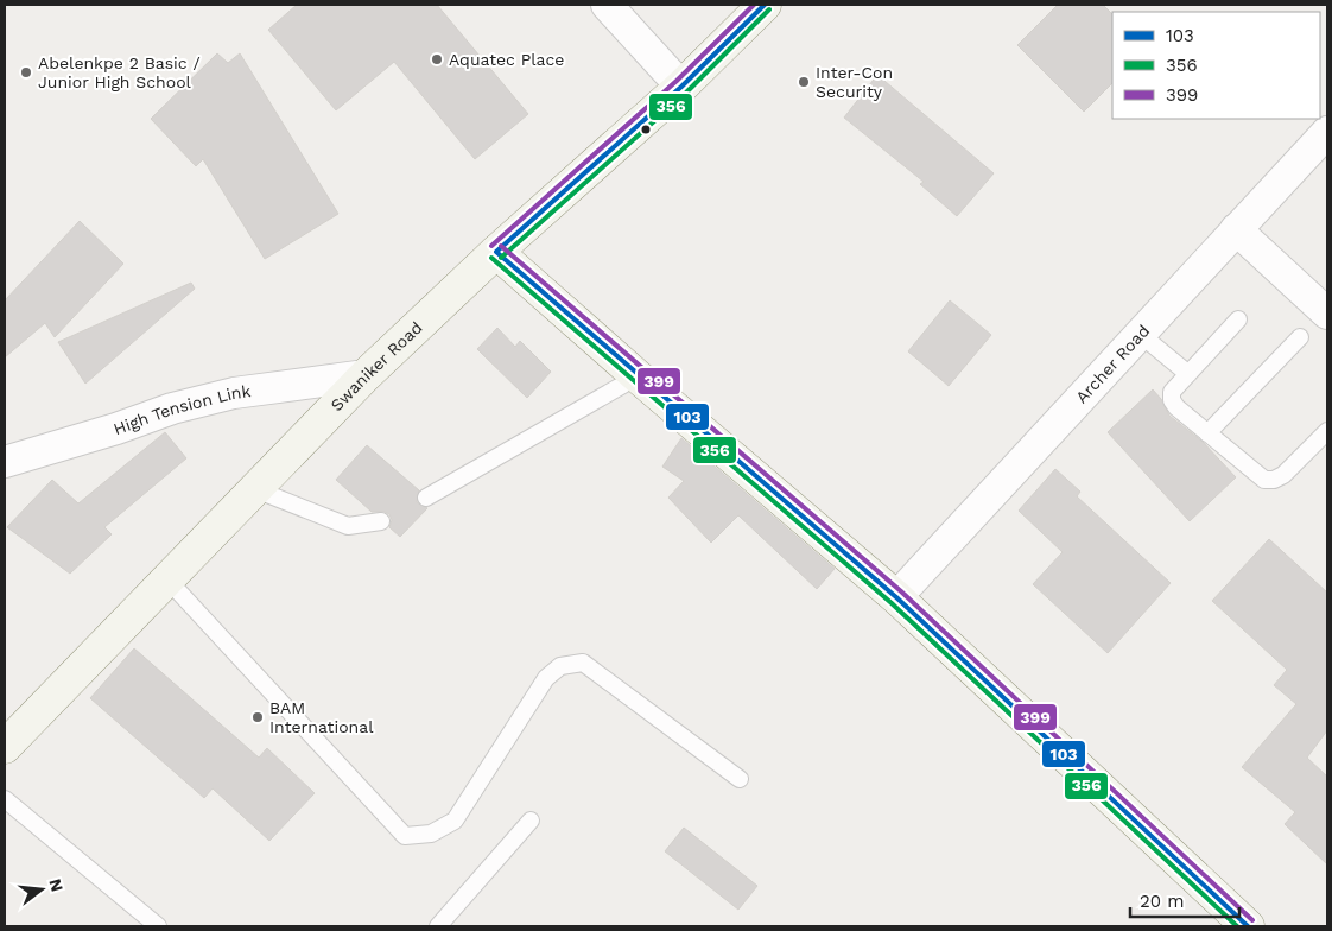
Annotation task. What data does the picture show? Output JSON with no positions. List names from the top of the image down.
{
  "streets": {
    "street": ["Archer Road", "Swaniker Road", "High Tension Link"]
  },
  "crossings": [
    ["Swaniker Road", "High Tension Link"]
  ],
  "places": [
    "Aquatec Place",
    "Abelenkpe 2 Basic / Junior High School",
    "Inter-Con Security",
    "BAM International"
  ],
  "lines": ["transit line 103", "transit line 399", "transit line 356"],
  "legend": ["103", "356", "399"],
  "scale_bar": "20 m",
  "north": "right"
}
